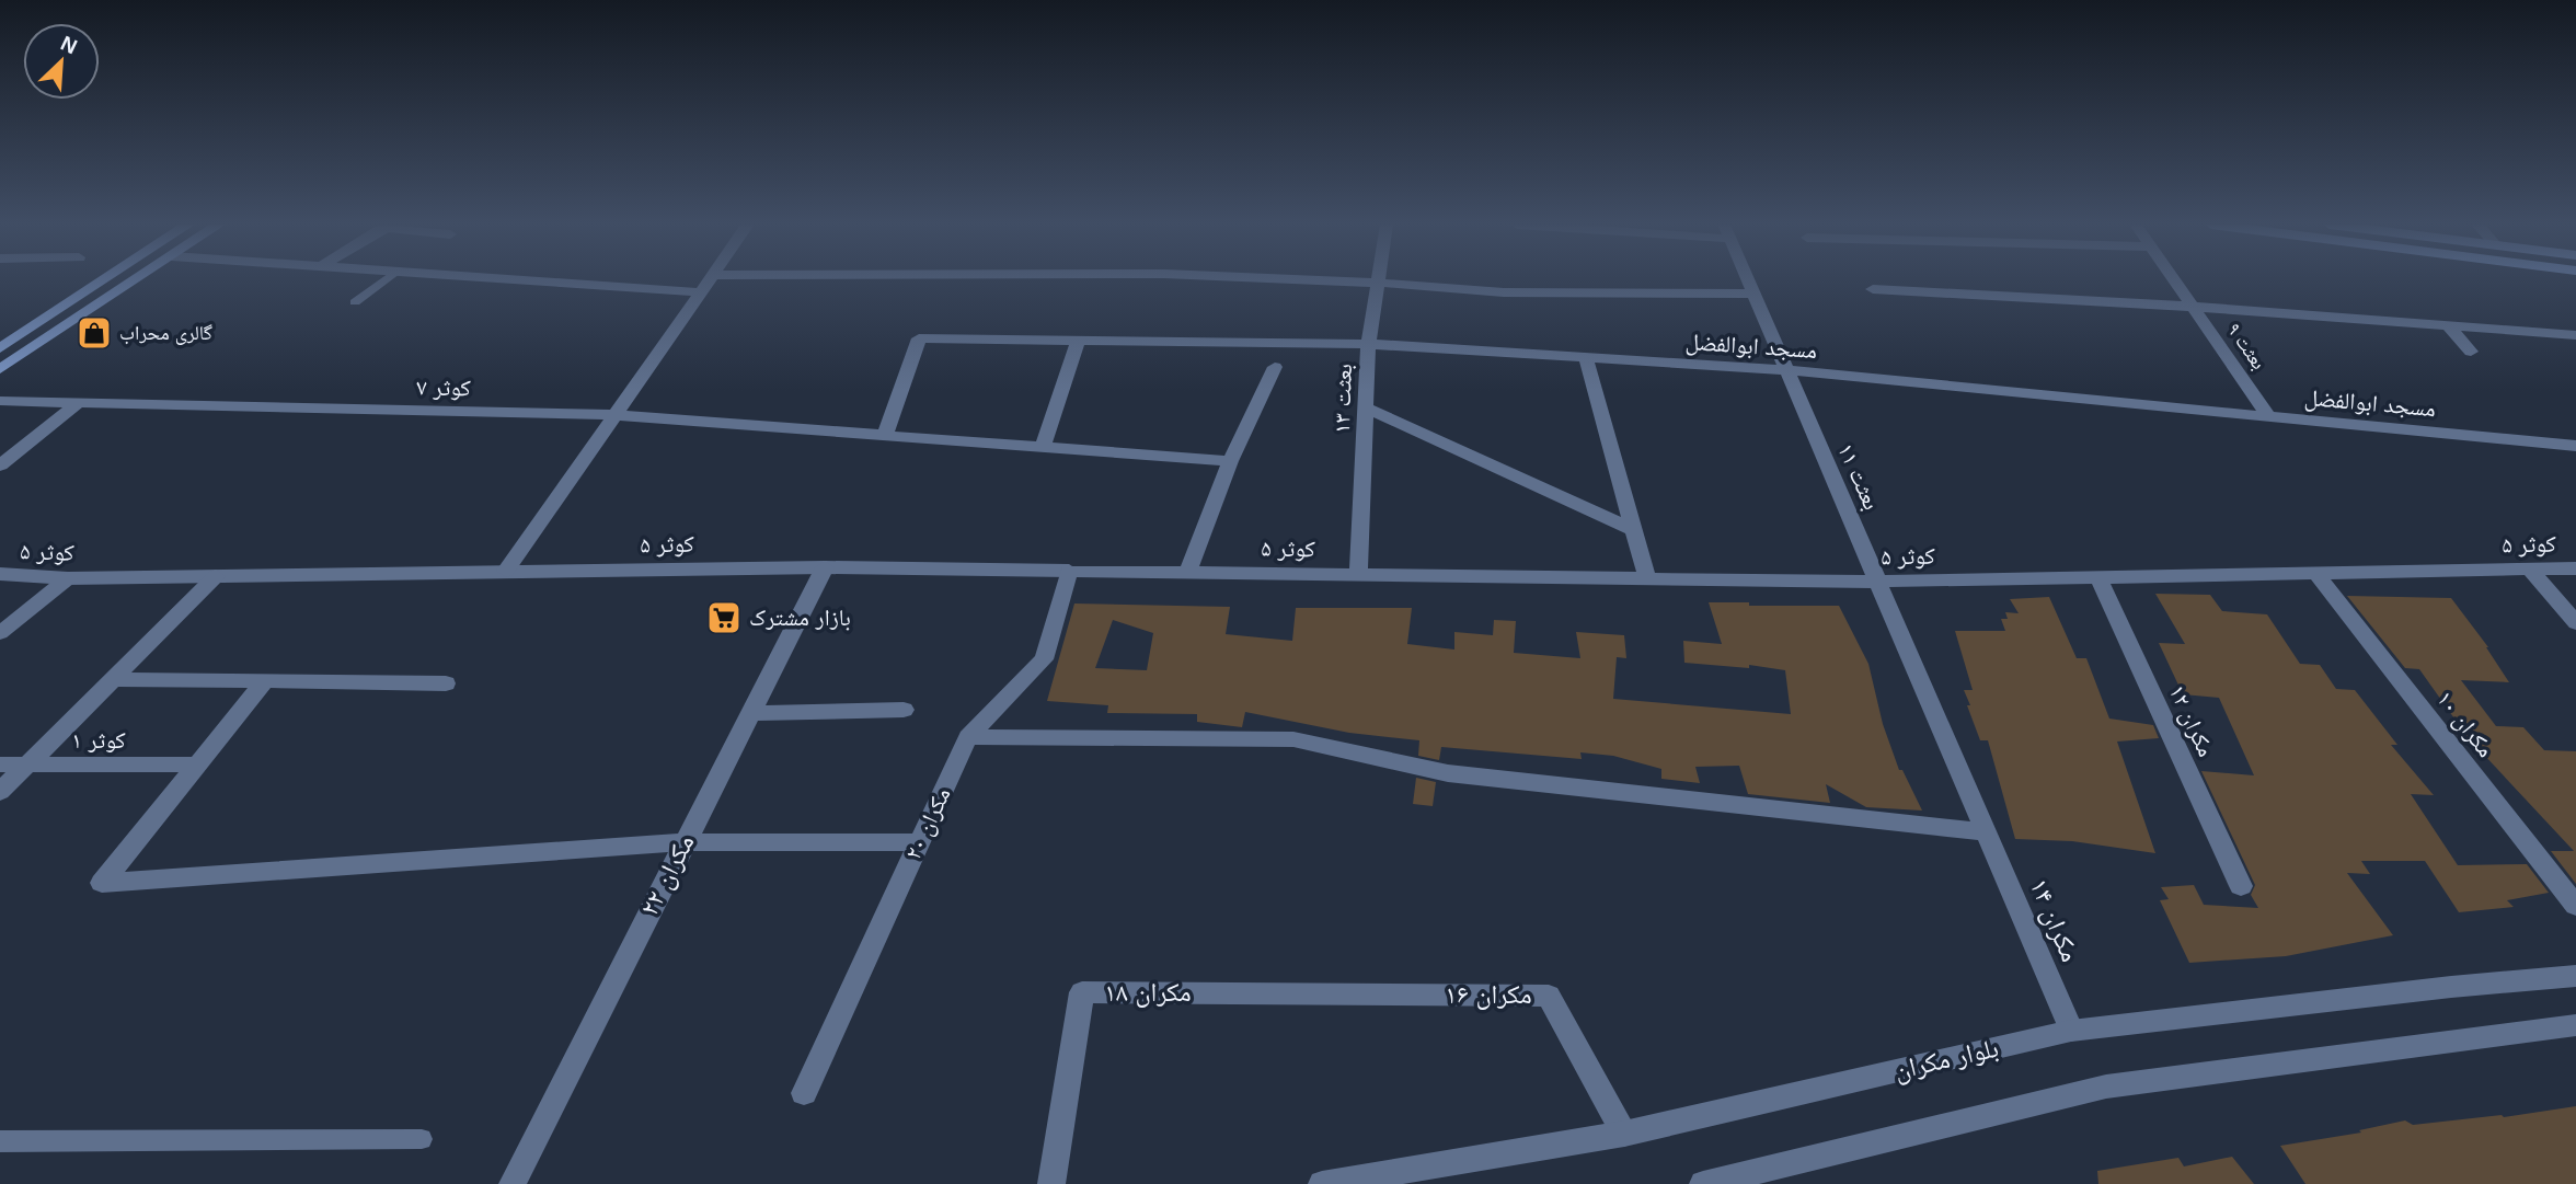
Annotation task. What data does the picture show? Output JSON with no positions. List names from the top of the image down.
{
  "streets": {
    "street": [
      "مسجد ابوالفضل",
      "بعثت ۹",
      "کوثر ۷",
      "بعثت ۱۳",
      "بعثت ۱۱",
      "کوثر ۵",
      "مکران ۱۲",
      "مکران ۱۰",
      "کوثر ۱",
      "مکران ۲۰",
      "مکران ۲۲",
      "مکران ۱۴",
      "مکران ۱۸",
      "مکران ۱۶",
      "بلوار مکران"
    ]
  },
  "crossings": [
    ["مسجد ابوالفضل", "بعثت ۹"],
    ["مسجد ابوالفضل", "کوثر ۷"],
    ["مسجد ابوالفضل", "بعثت ۱۳"],
    ["مسجد ابوالفضل", "بعثت ۱۱"],
    ["بعثت ۱۳", "کوثر ۵"],
    ["بعثت ۱۱", "کوثر ۵"],
    ["بعثت ۱۱", "مکران ۱۴"],
    ["کوثر ۵", "مکران ۱۲"],
    ["کوثر ۵", "مکران ۱۰"],
    ["کوثر ۵", "مکران ۲۰"],
    ["کوثر ۵", "مکران ۲۲"],
    ["مکران ۱۴", "بلوار مکران"],
    ["مکران ۱۸", "مکران ۱۶"],
    ["مکران ۱۶", "بلوار مکران"]
  ],
  "places": {
    "shop": ["گالری محراب"],
    "supermarket": ["بازار مشترک"]
  },
  "north": "top right"
}
